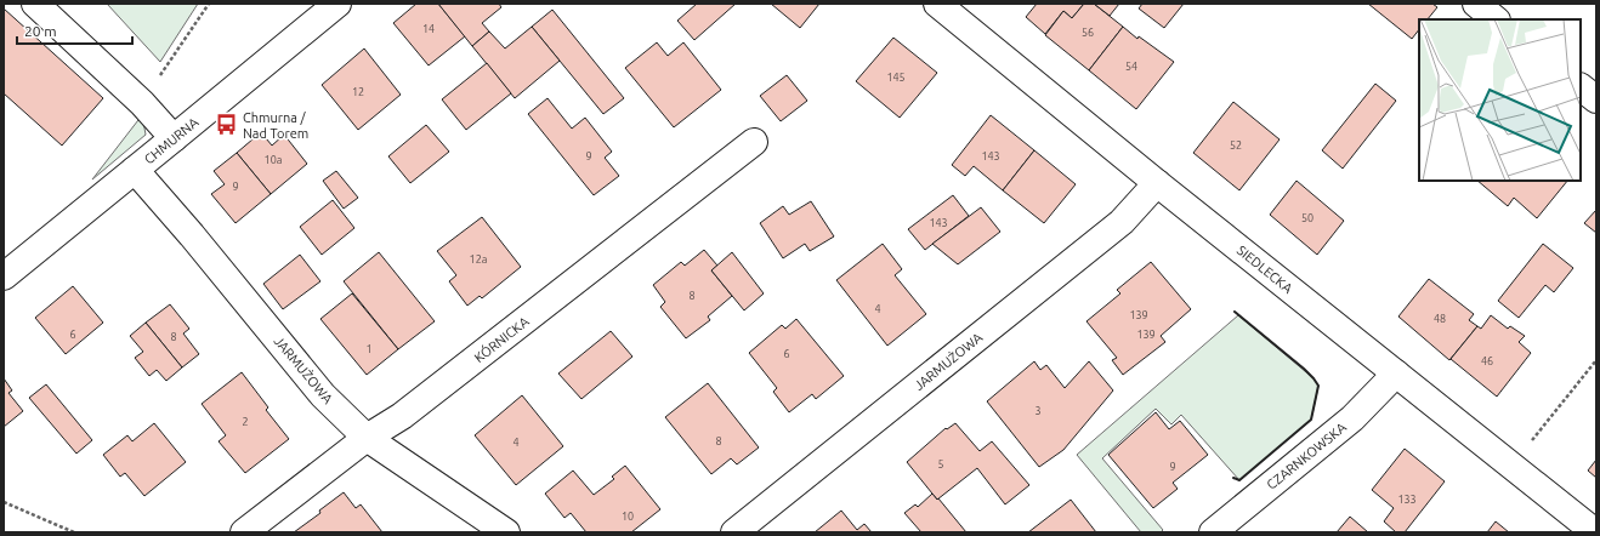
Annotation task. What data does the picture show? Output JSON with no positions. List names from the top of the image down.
{
  "streets": {
    "street": [
      "CHMURNA",
      "SIEDLECKA",
      "KÓRNICKA",
      "JARMUŻOWA",
      "CZARNKOWSKA"
    ]
  },
  "crossings": [
    ["CHMURNA", "JARMUŻOWA"],
    ["SIEDLECKA", "JARMUŻOWA"],
    ["SIEDLECKA", "CZARNKOWSKA"],
    ["KÓRNICKA", "JARMUŻOWA"]
  ],
  "places": {
    "bus stop": ["Chmurna / Nad Torem"]
  },
  "house_numbers": [
    "14",
    "56",
    "54",
    "145",
    "12",
    "52",
    "9",
    "143",
    "10a",
    "9",
    "50",
    "143",
    "12a",
    "8",
    "4",
    "139",
    "48",
    "6",
    "139",
    "8",
    "1",
    "6",
    "46",
    "3",
    "2",
    "8",
    "4",
    "5",
    "9",
    "133",
    "10"
  ],
  "scale_bar": "20 m"
}
